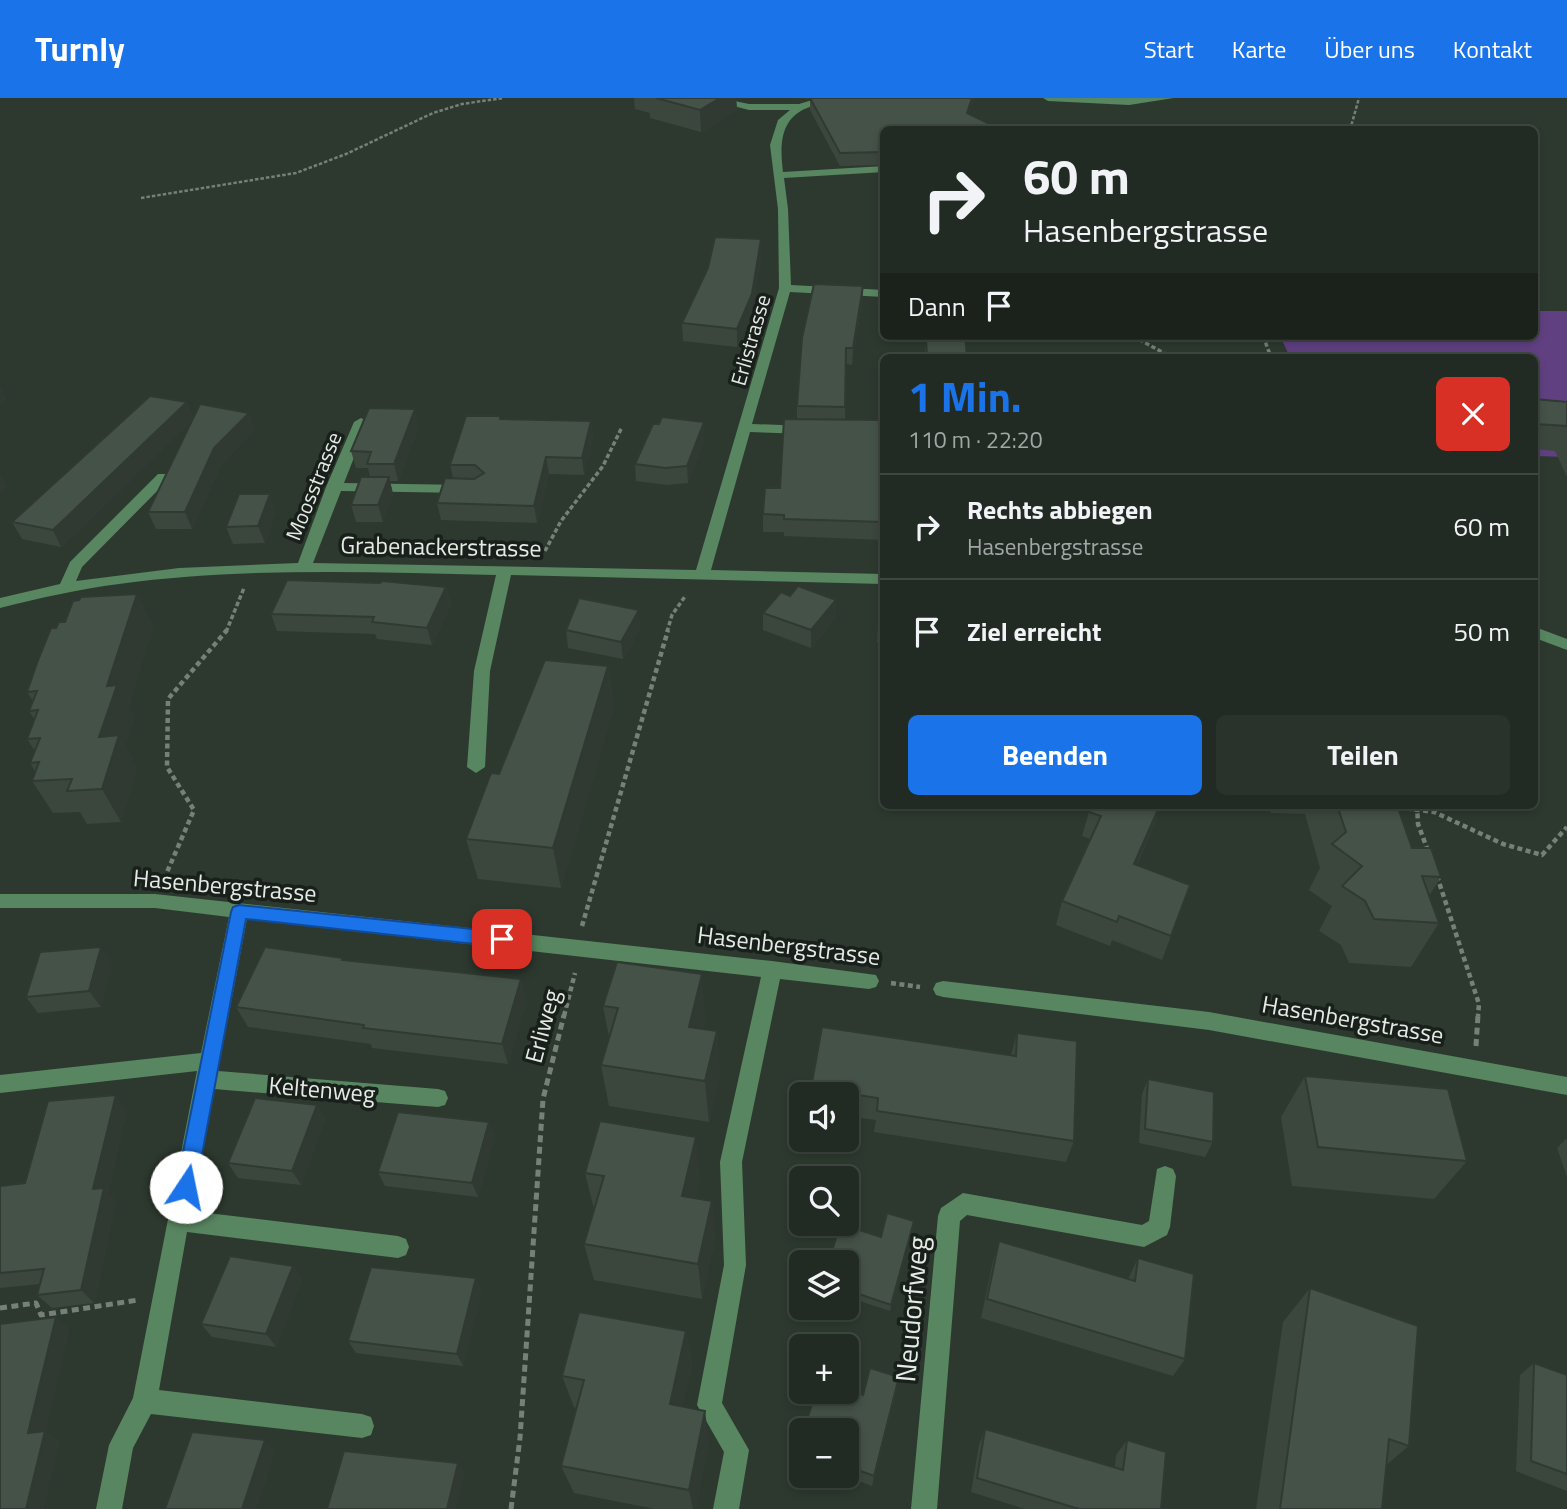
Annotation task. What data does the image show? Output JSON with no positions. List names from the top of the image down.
{
  "streets": {
    "street": [
      "Erlistrasse",
      "Moosstrasse",
      "Grabenackerstrasse",
      "Hasenbergstrasse",
      "Keltenweg",
      "Neudorfweg"
    ],
    "path": ["Erliweg"]
  },
  "crossings": [
    ["Erlistrasse", "Grabenackerstrasse"],
    ["Erlistrasse", "Erliweg"],
    ["Moosstrasse", "Grabenackerstrasse"],
    ["Grabenackerstrasse", "Erliweg"],
    ["Hasenbergstrasse", "Erliweg"]
  ],
  "page": {
    "header": "Turnly",
    "nav": [
      "Start",
      "Karte",
      "Über uns",
      "Kontakt"
    ],
    "turn": ["60 m", "Hasenbergstrasse"],
    "then": "Dann",
    "heading": ["1 Min.", "110 m · 22:20"],
    "list": [
      {
        "name": "Rechts abbiegen",
        "note": "Hasenbergstrasse",
        "value": "60 m"
      },
      {
        "name": "Ziel erreicht",
        "value": "50 m"
      }
    ],
    "buttons": ["Beenden", "Teilen"],
    "map_buttons": ["+", "−"]
  }
}
